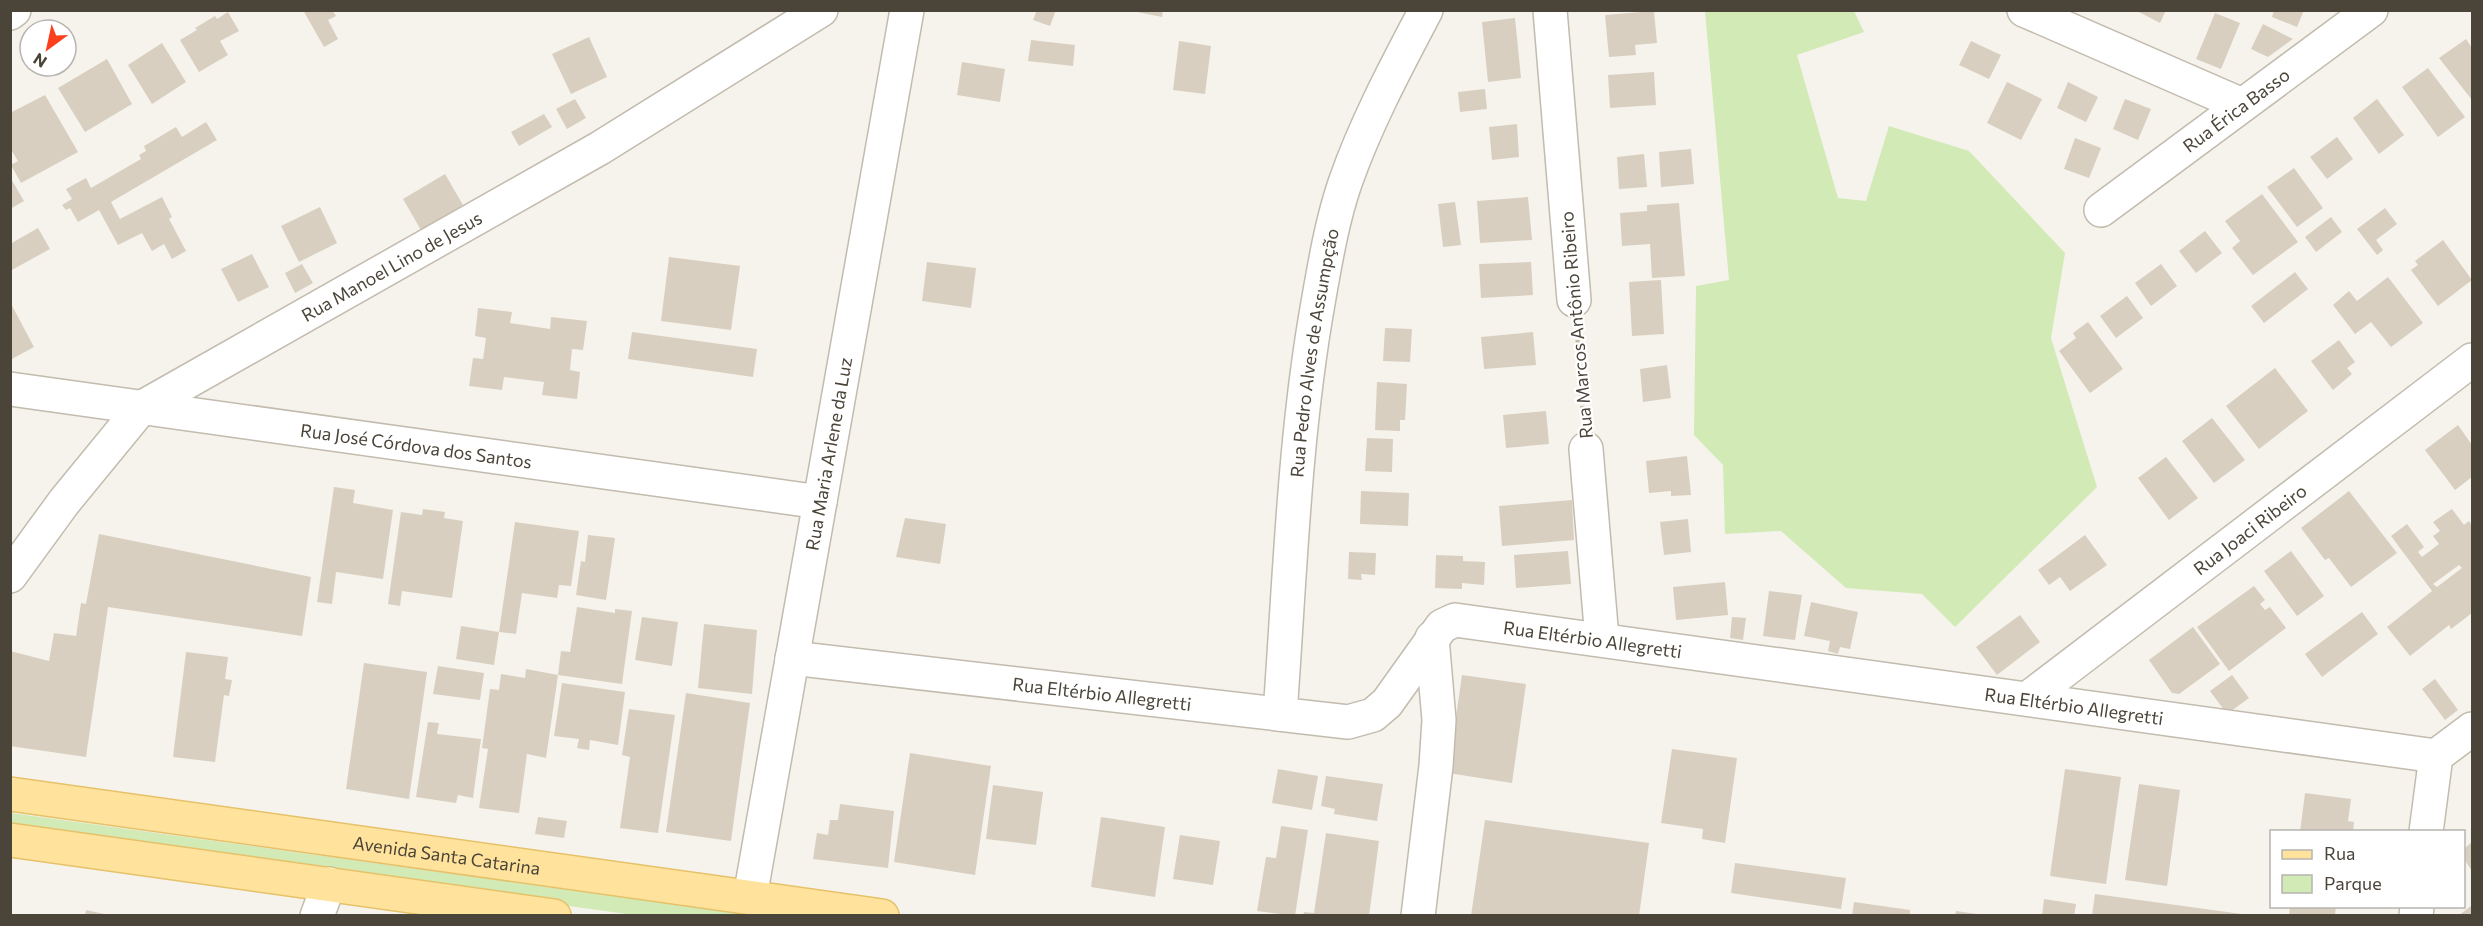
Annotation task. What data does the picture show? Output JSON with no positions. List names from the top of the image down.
{
  "streets": {
    "main road": ["Avenida Santa Catarina"],
    "street": [
      "Rua Érica Basso",
      "Rua Manoel Lino de Jesus",
      "Rua Marcos Antônio Ribeiro",
      "Rua Pedro Alves de Assumpção",
      "Rua José Córdova dos Santos",
      "Rua Maria Arlene da Luz",
      "Rua Joaci Ribeiro",
      "Rua Eltérbio Allegretti"
    ]
  },
  "crossings": [
    ["Rua Manoel Lino de Jesus", "Rua José Córdova dos Santos"],
    ["Rua Marcos Antônio Ribeiro", "Rua Eltérbio Allegretti"],
    ["Rua Pedro Alves de Assumpção", "Rua Eltérbio Allegretti"],
    ["Rua José Córdova dos Santos", "Rua Maria Arlene da Luz"],
    ["Rua Maria Arlene da Luz", "Rua Eltérbio Allegretti"],
    ["Rua Maria Arlene da Luz", "Avenida Santa Catarina"],
    ["Rua Joaci Ribeiro", "Rua Eltérbio Allegretti"]
  ],
  "legend": ["Rua", "Parque"],
  "north": "bottom left"
}
